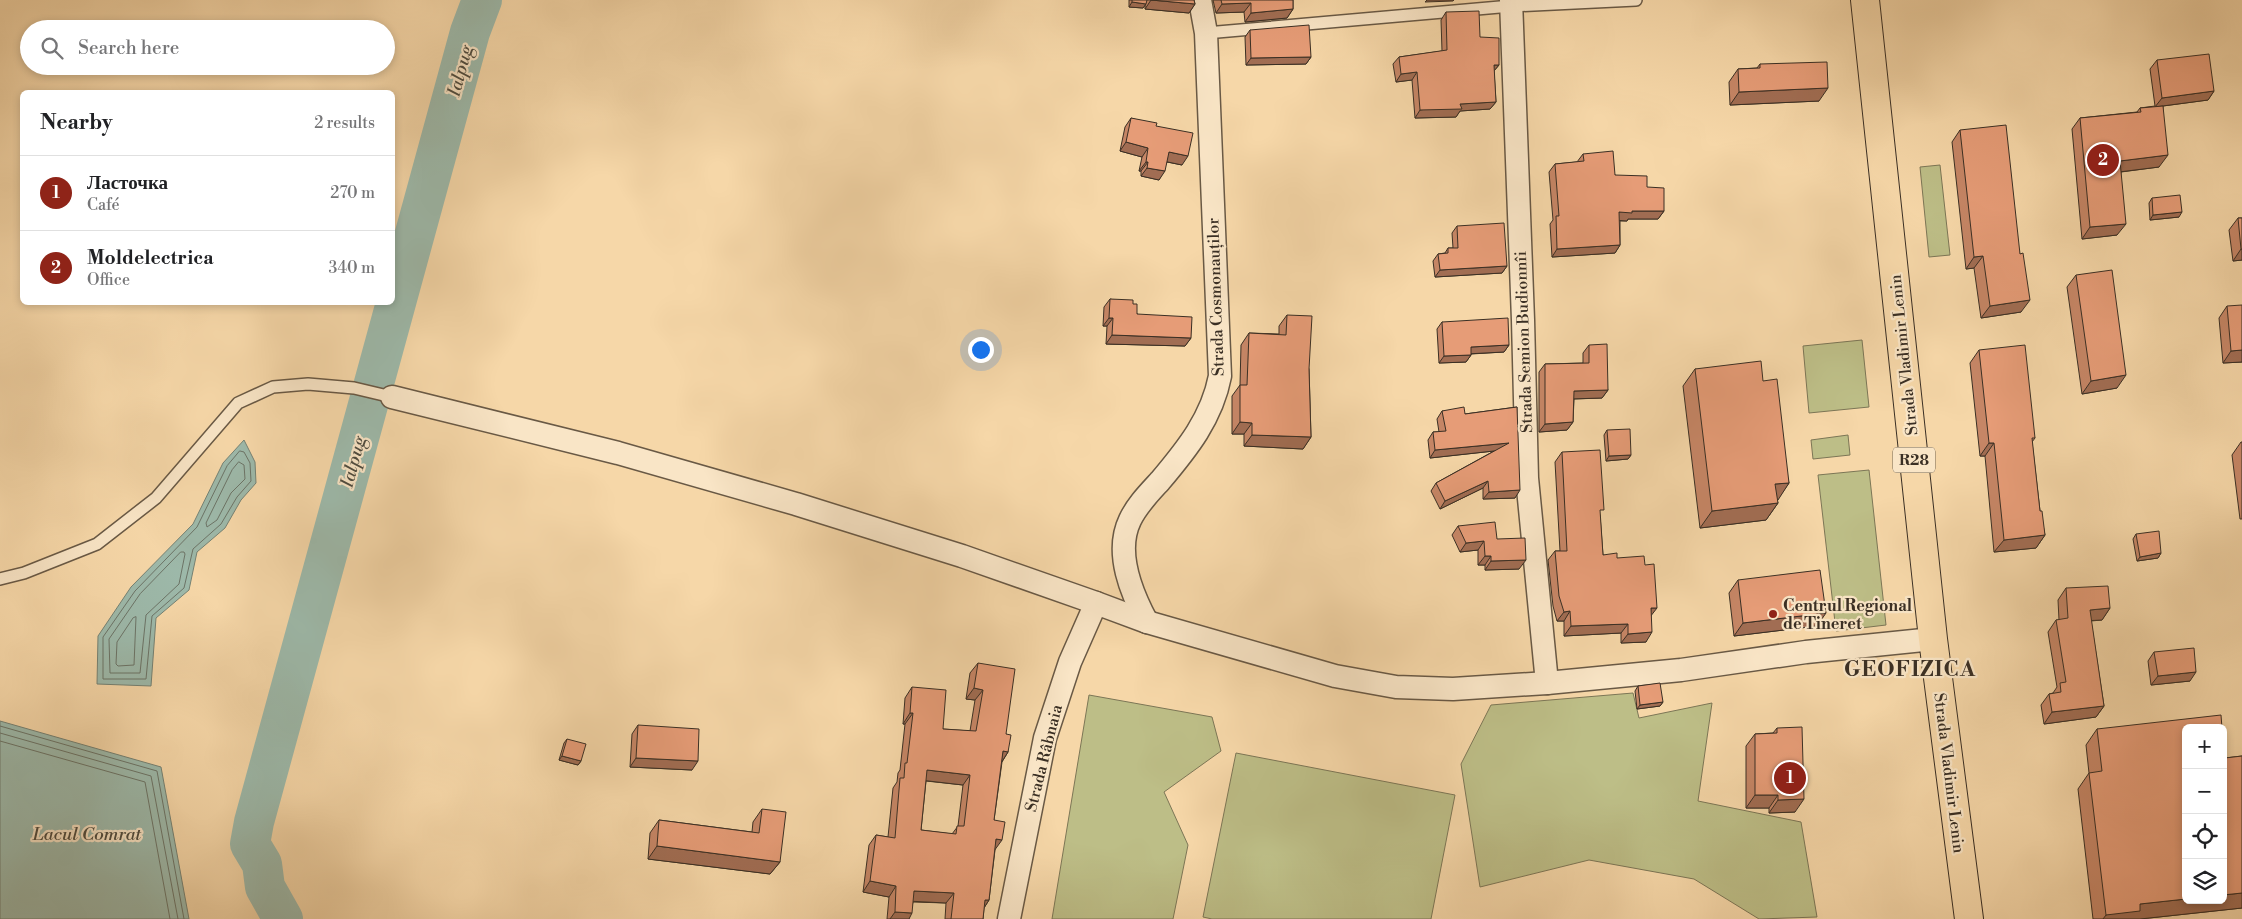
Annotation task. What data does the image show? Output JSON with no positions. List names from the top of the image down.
{
  "streets": {
    "main road": ["Strada Vladimir Lenin", "R28"],
    "street": ["Strada Cosmonauților", "Strada Semion Budionnîi", "Strada Râbnaia"]
  },
  "districts": ["GEOFIZICA"],
  "water": ["Ialpug", "Lacul Comrat"],
  "places": ["Centrul Regional de Tineret"],
  "page": {
    "search": "Search here",
    "heading": ["Nearby", "2 results"],
    "pins": ["2", "1"],
    "list": [
      {
        "mark": "1",
        "name": "Ласточка",
        "note": "Café",
        "value": "270 m"
      },
      {
        "mark": "2",
        "name": "Moldelectrica",
        "note": "Office",
        "value": "340 m"
      }
    ],
    "map_buttons": ["+", "−"]
  }
}
